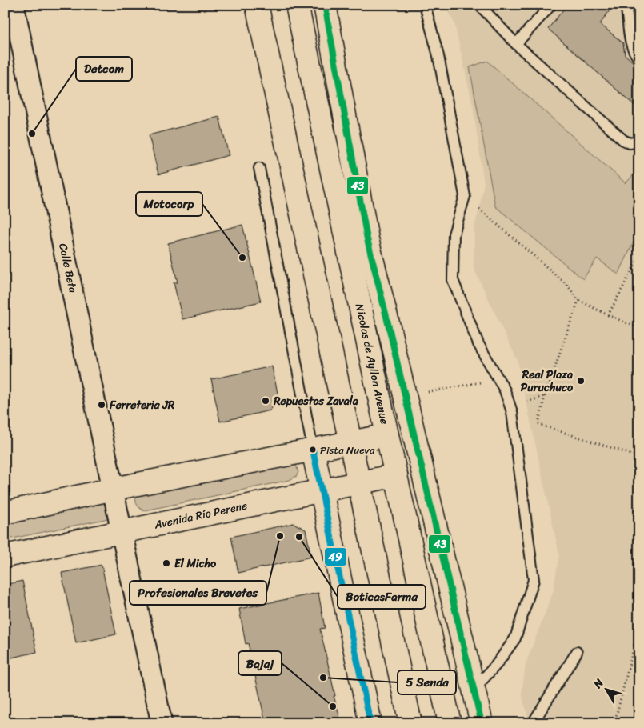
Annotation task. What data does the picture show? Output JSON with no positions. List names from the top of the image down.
{
  "streets": {
    "street": ["Calle Beta", "Nicolas de Ayllon Avenue", "Avenida Río Perene"]
  },
  "crossings": [
    ["Calle Beta", "Avenida Río Perene"],
    ["Nicolas de Ayllon Avenue", "Avenida Río Perene"]
  ],
  "places": [
    "Detcom",
    "Motocorp",
    "Real Plaza Puruchuco",
    "Repuestos Zavala",
    "Ferreteria JR",
    "Pista Nueva",
    "Profesionales Brevetes",
    "BoticasFarma",
    "El Micho",
    "5 Senda",
    "Bajaj"
  ],
  "lines": ["transit line 43", "transit line 49"],
  "north": "top left"
}
